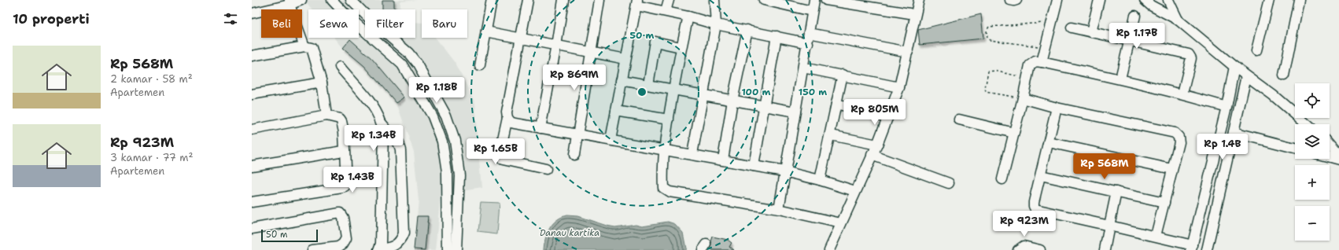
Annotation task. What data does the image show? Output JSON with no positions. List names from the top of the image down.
{
  "water": ["Danau kartika"],
  "scale_bar": "50 m",
  "page": {
    "heading": "10 properti",
    "chip": [
      "Beli",
      "Sewa",
      "Filter",
      "Baru"
    ],
    "price": [
      "Rp 1.17B",
      "Rp 869M",
      "Rp 1.18B",
      "Rp 805M",
      "Rp 1.34B",
      "Rp 1.4B",
      "Rp 1.65B",
      "Rp 568M",
      "Rp 1.43B",
      "Rp 923M"
    ],
    "list": [
      {
        "name": "Rp 568M",
        "note": "2 kamar · 58 m² · Apartemen"
      },
      {
        "name": "Rp 923M",
        "note": "3 kamar · 77 m² · Apartemen"
      }
    ],
    "map_buttons": ["+", "−"],
    "scale": "50 m"
  },
  "rings": ["50 m", "100 m", "150 m"]
}
